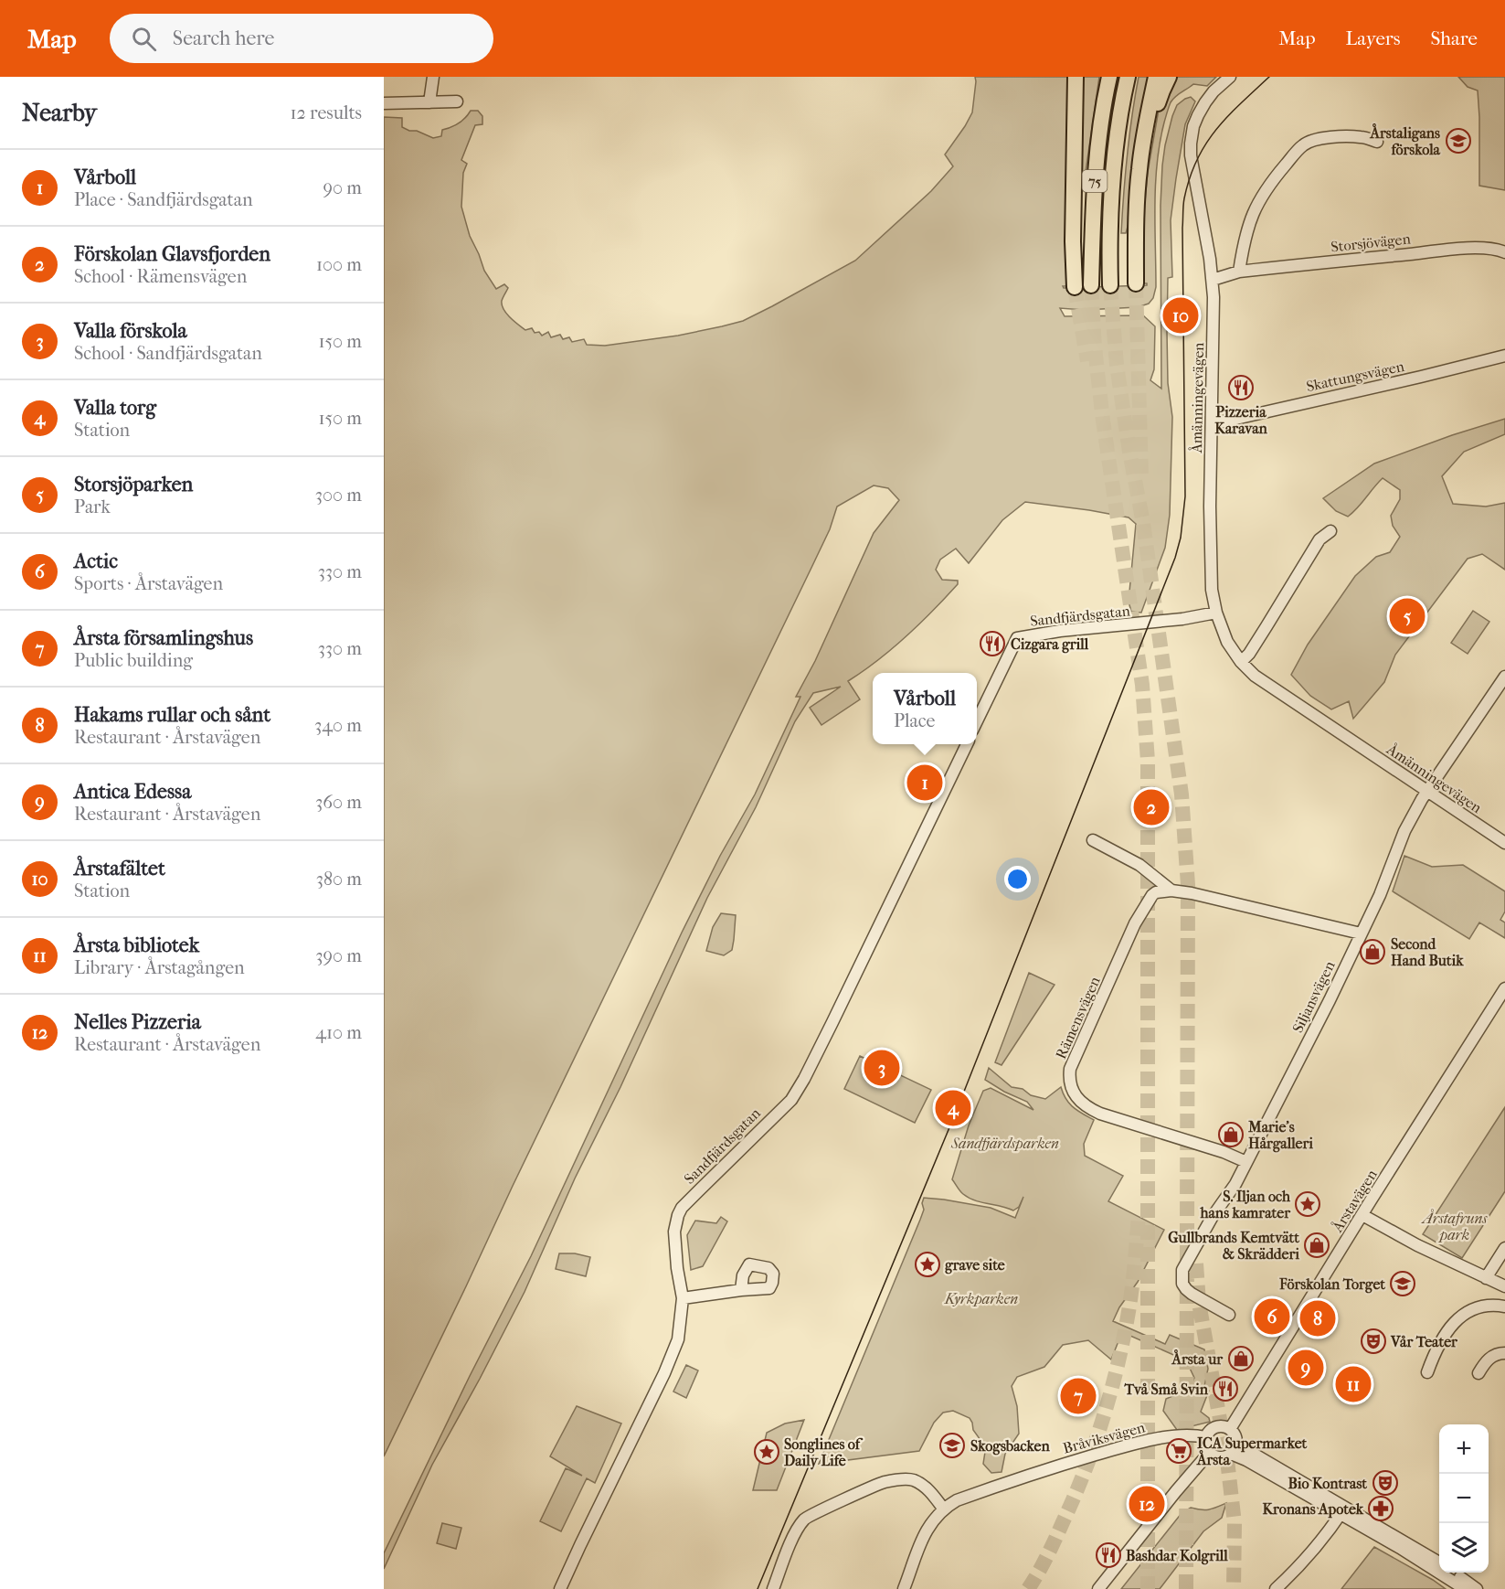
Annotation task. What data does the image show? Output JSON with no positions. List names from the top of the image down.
{
  "streets": {
    "highway": ["75"],
    "street": [
      "Storsjövägen",
      "Skattungsvägen",
      "Åmänningevägen",
      "Sandfjärdsgatan",
      "Siljansvägen",
      "Rämensvägen",
      "Årstavägen",
      "Bråviksvägen"
    ]
  },
  "crossings": [
    ["Storsjövägen", "Åmänningevägen"],
    ["Skattungsvägen", "Åmänningevägen"],
    ["Åmänningevägen", "Sandfjärdsgatan"],
    ["Åmänningevägen", "Siljansvägen"],
    ["Siljansvägen", "Rämensvägen"],
    ["Årstavägen", "Bråviksvägen"]
  ],
  "parks": ["Sandfjärdsparken", "Årstafruns park", "Kyrkparken"],
  "places": {
    "school or university": ["Årstaligans förskola", "Förskolan Torget", "Skogsbacken"],
    "restaurant": [
      "Pizzeria Karavan",
      "Cizgara grill",
      "Två Små Svin",
      "Bashdar Kolgrill"
    ],
    "shop": [
      "Second Hand Butik",
      "Marie’s Hårgalleri",
      "Gullbrands Kemtvätt & Skrädderi",
      "Årsta ur"
    ],
    "place": ["S. Iljan och hans kamrater", "grave site", "Songlines of Daily Life"],
    "theatre": ["Vår Teater", "Bio Kontrast"],
    "supermarket": ["ICA Supermarket Årsta"],
    "pharmacy": ["Kronans Apotek"]
  },
  "page": {
    "header": "Map",
    "search": "Search here",
    "nav": ["Map", "Layers", "Share"],
    "heading": ["Nearby", "12 results"],
    "list": [
      {
        "mark": "1",
        "name": "Vårboll",
        "note": "Place · Sandfjärdsgatan",
        "value": "90 m"
      },
      {
        "mark": "2",
        "name": "Förskolan Glavsfjorden",
        "note": "School · Rämensvägen",
        "value": "100 m"
      },
      {
        "mark": "3",
        "name": "Valla förskola",
        "note": "School · Sandfjärdsgatan",
        "value": "150 m"
      },
      {
        "mark": "4",
        "name": "Valla torg",
        "note": "Station",
        "value": "150 m"
      },
      {
        "mark": "5",
        "name": "Storsjöparken",
        "note": "Park",
        "value": "300 m"
      },
      {
        "mark": "6",
        "name": "Actic",
        "note": "Sports · Årstavägen",
        "value": "330 m"
      },
      {
        "mark": "7",
        "name": "Årsta församlingshus",
        "note": "Public building",
        "value": "330 m"
      },
      {
        "mark": "8",
        "name": "Hakams rullar och sånt",
        "note": "Restaurant · Årstavägen",
        "value": "340 m"
      },
      {
        "mark": "9",
        "name": "Antica Edessa",
        "note": "Restaurant · Årstavägen",
        "value": "360 m"
      },
      {
        "mark": "10",
        "name": "Årstafältet",
        "note": "Station",
        "value": "380 m"
      },
      {
        "mark": "11",
        "name": "Årsta bibliotek",
        "note": "Library · Årstagången",
        "value": "390 m"
      },
      {
        "mark": "12",
        "name": "Nelles Pizzeria",
        "note": "Restaurant · Årstavägen",
        "value": "410 m"
      }
    ],
    "pins": [
      "10",
      "5",
      "1",
      "2",
      "3",
      "4",
      "6",
      "8",
      "9",
      "11",
      "7",
      "12"
    ],
    "popup": ["Vårboll", "Place"],
    "map_buttons": ["+", "−"]
  }
}
